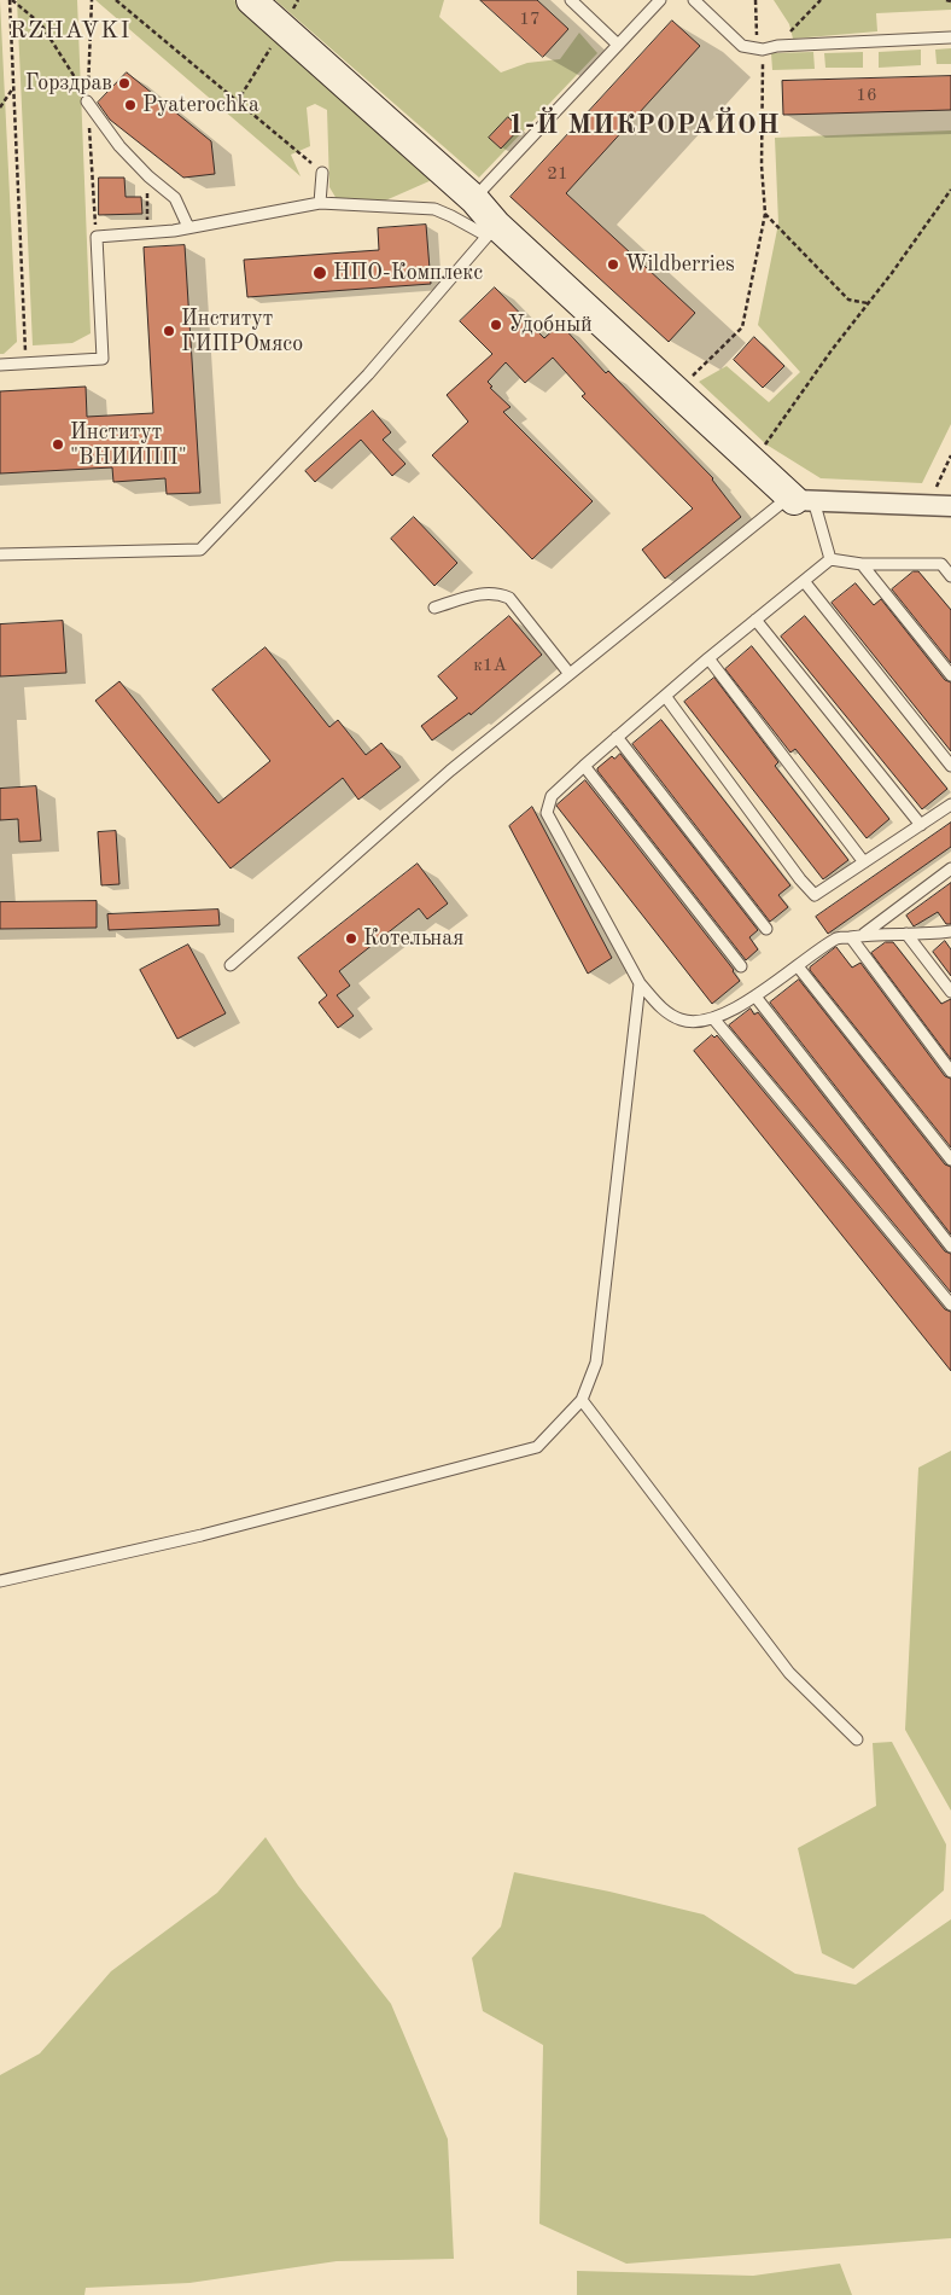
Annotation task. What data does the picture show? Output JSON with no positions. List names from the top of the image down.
{
  "districts": ["RZHAVKI", "1-Й МИКРОРАЙОН"],
  "places": [
    "Горздрав",
    "Pyaterochka",
    "Wildberries",
    "НПО-Комплекс",
    "Удобный",
    "Институт ГИПРОмясо",
    "Институт \"ВНИИПП\"",
    "Котельная"
  ],
  "house_numbers": [
    "17",
    "16",
    "21",
    "к1А"
  ]
}
